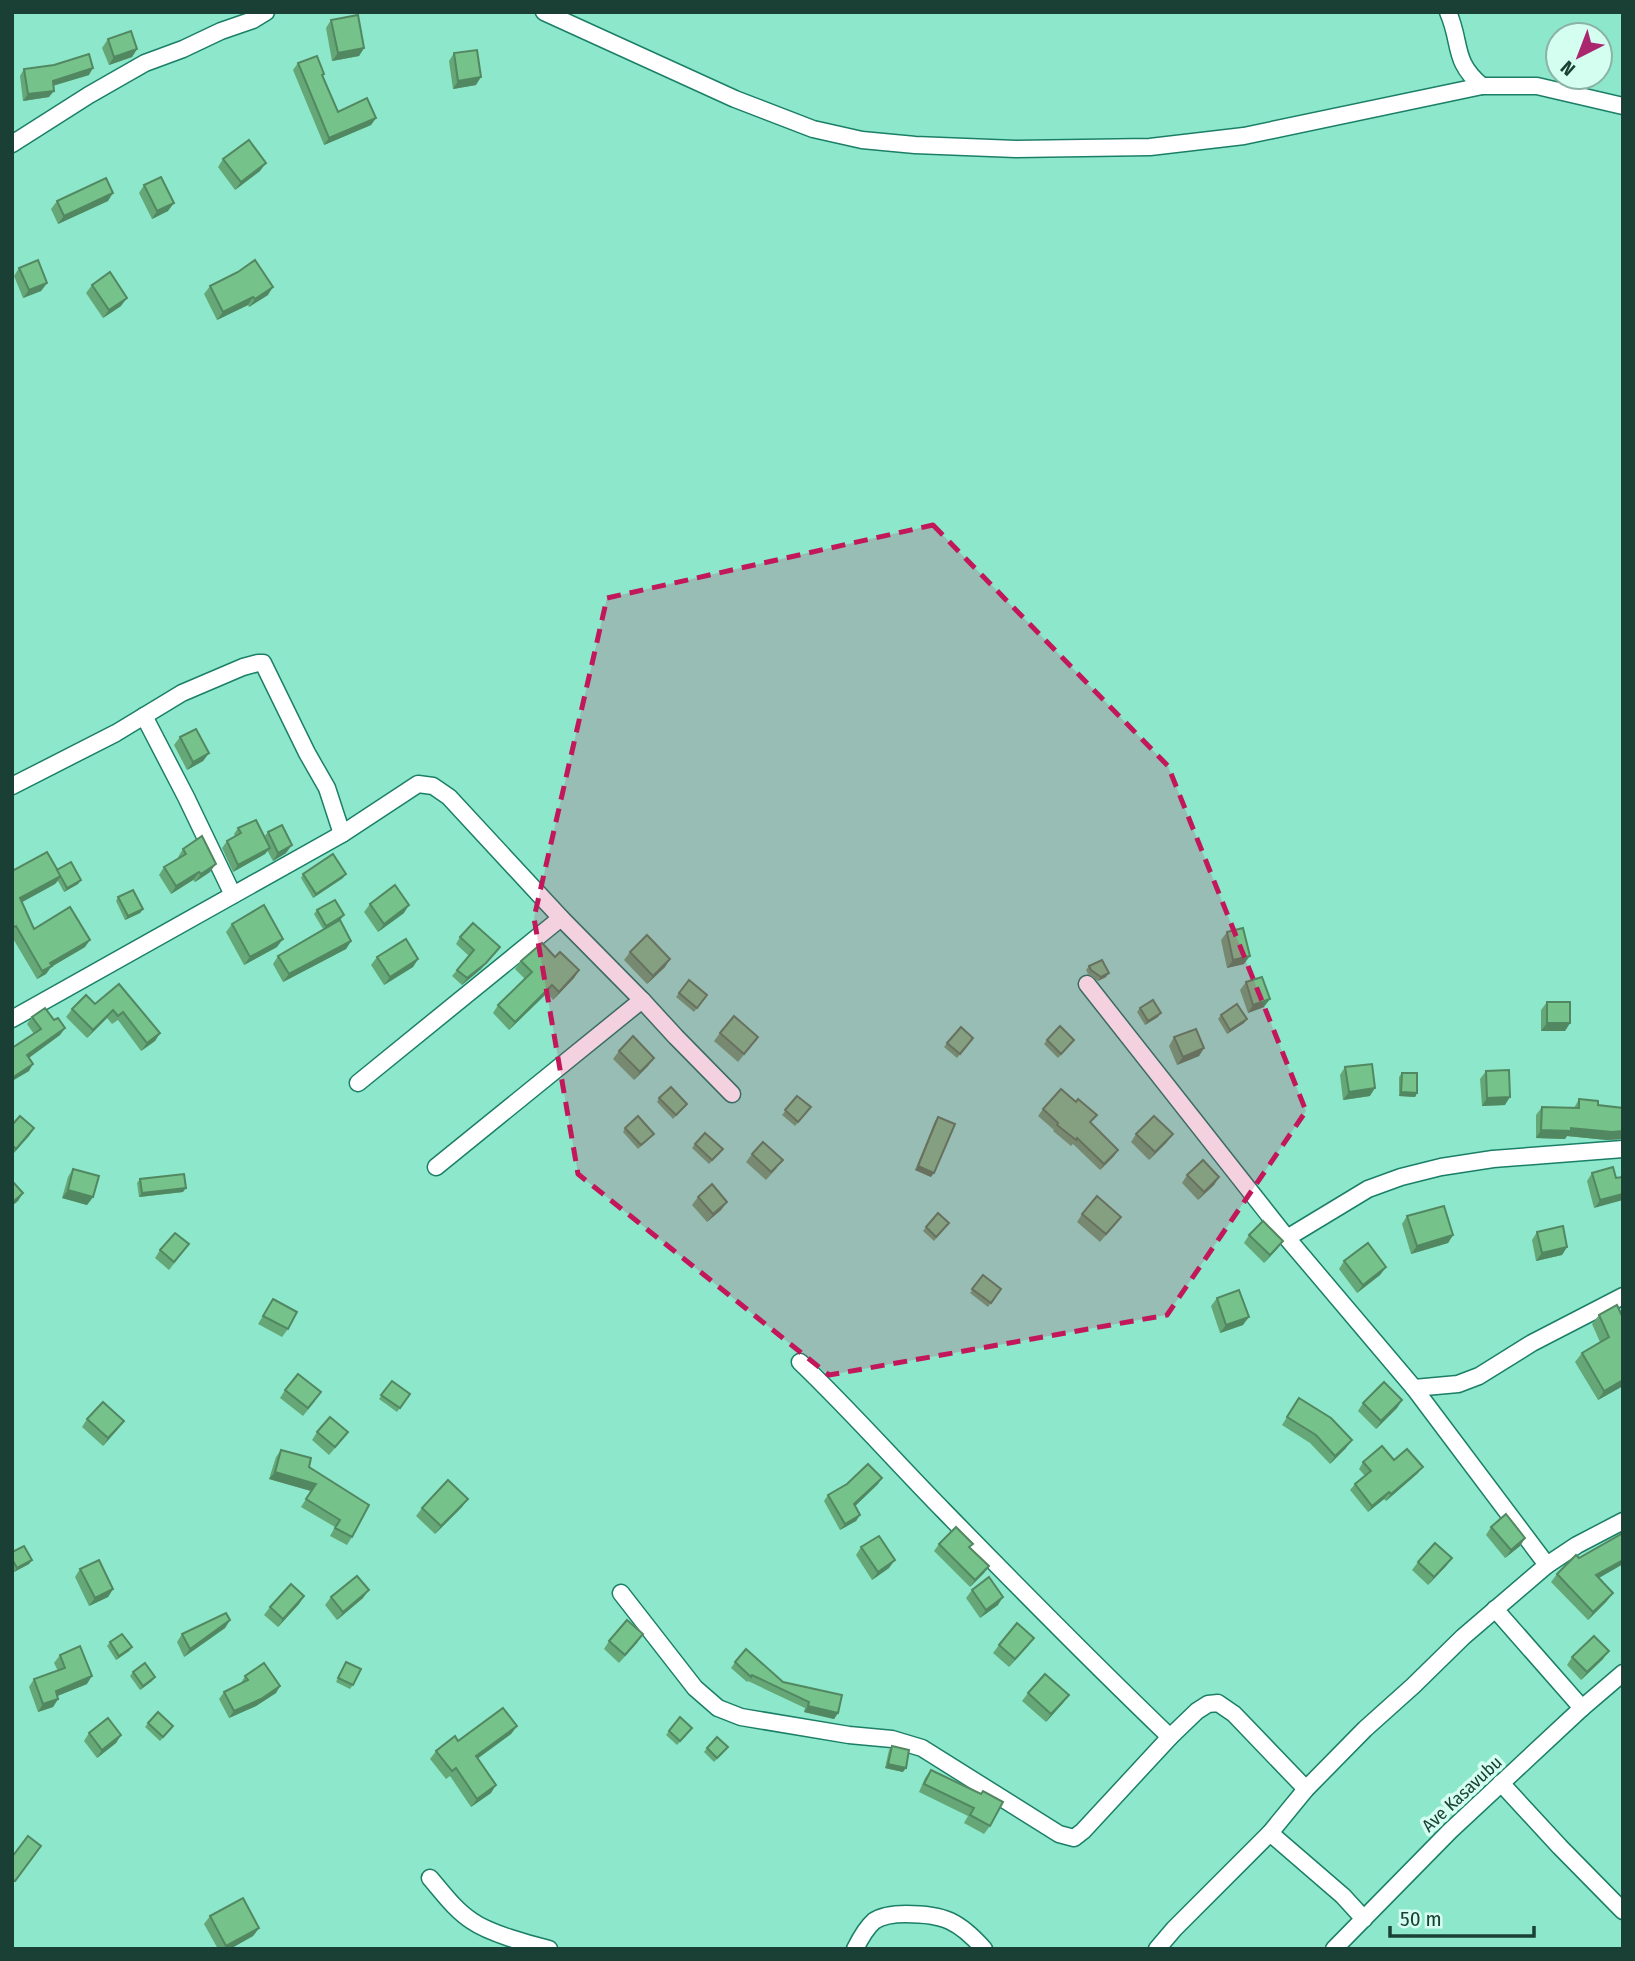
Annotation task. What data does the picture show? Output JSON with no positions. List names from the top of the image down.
{
  "streets": {
    "street": ["Ave Kasavubu"]
  },
  "scale_bar": "50 m",
  "north": "bottom left"
}
